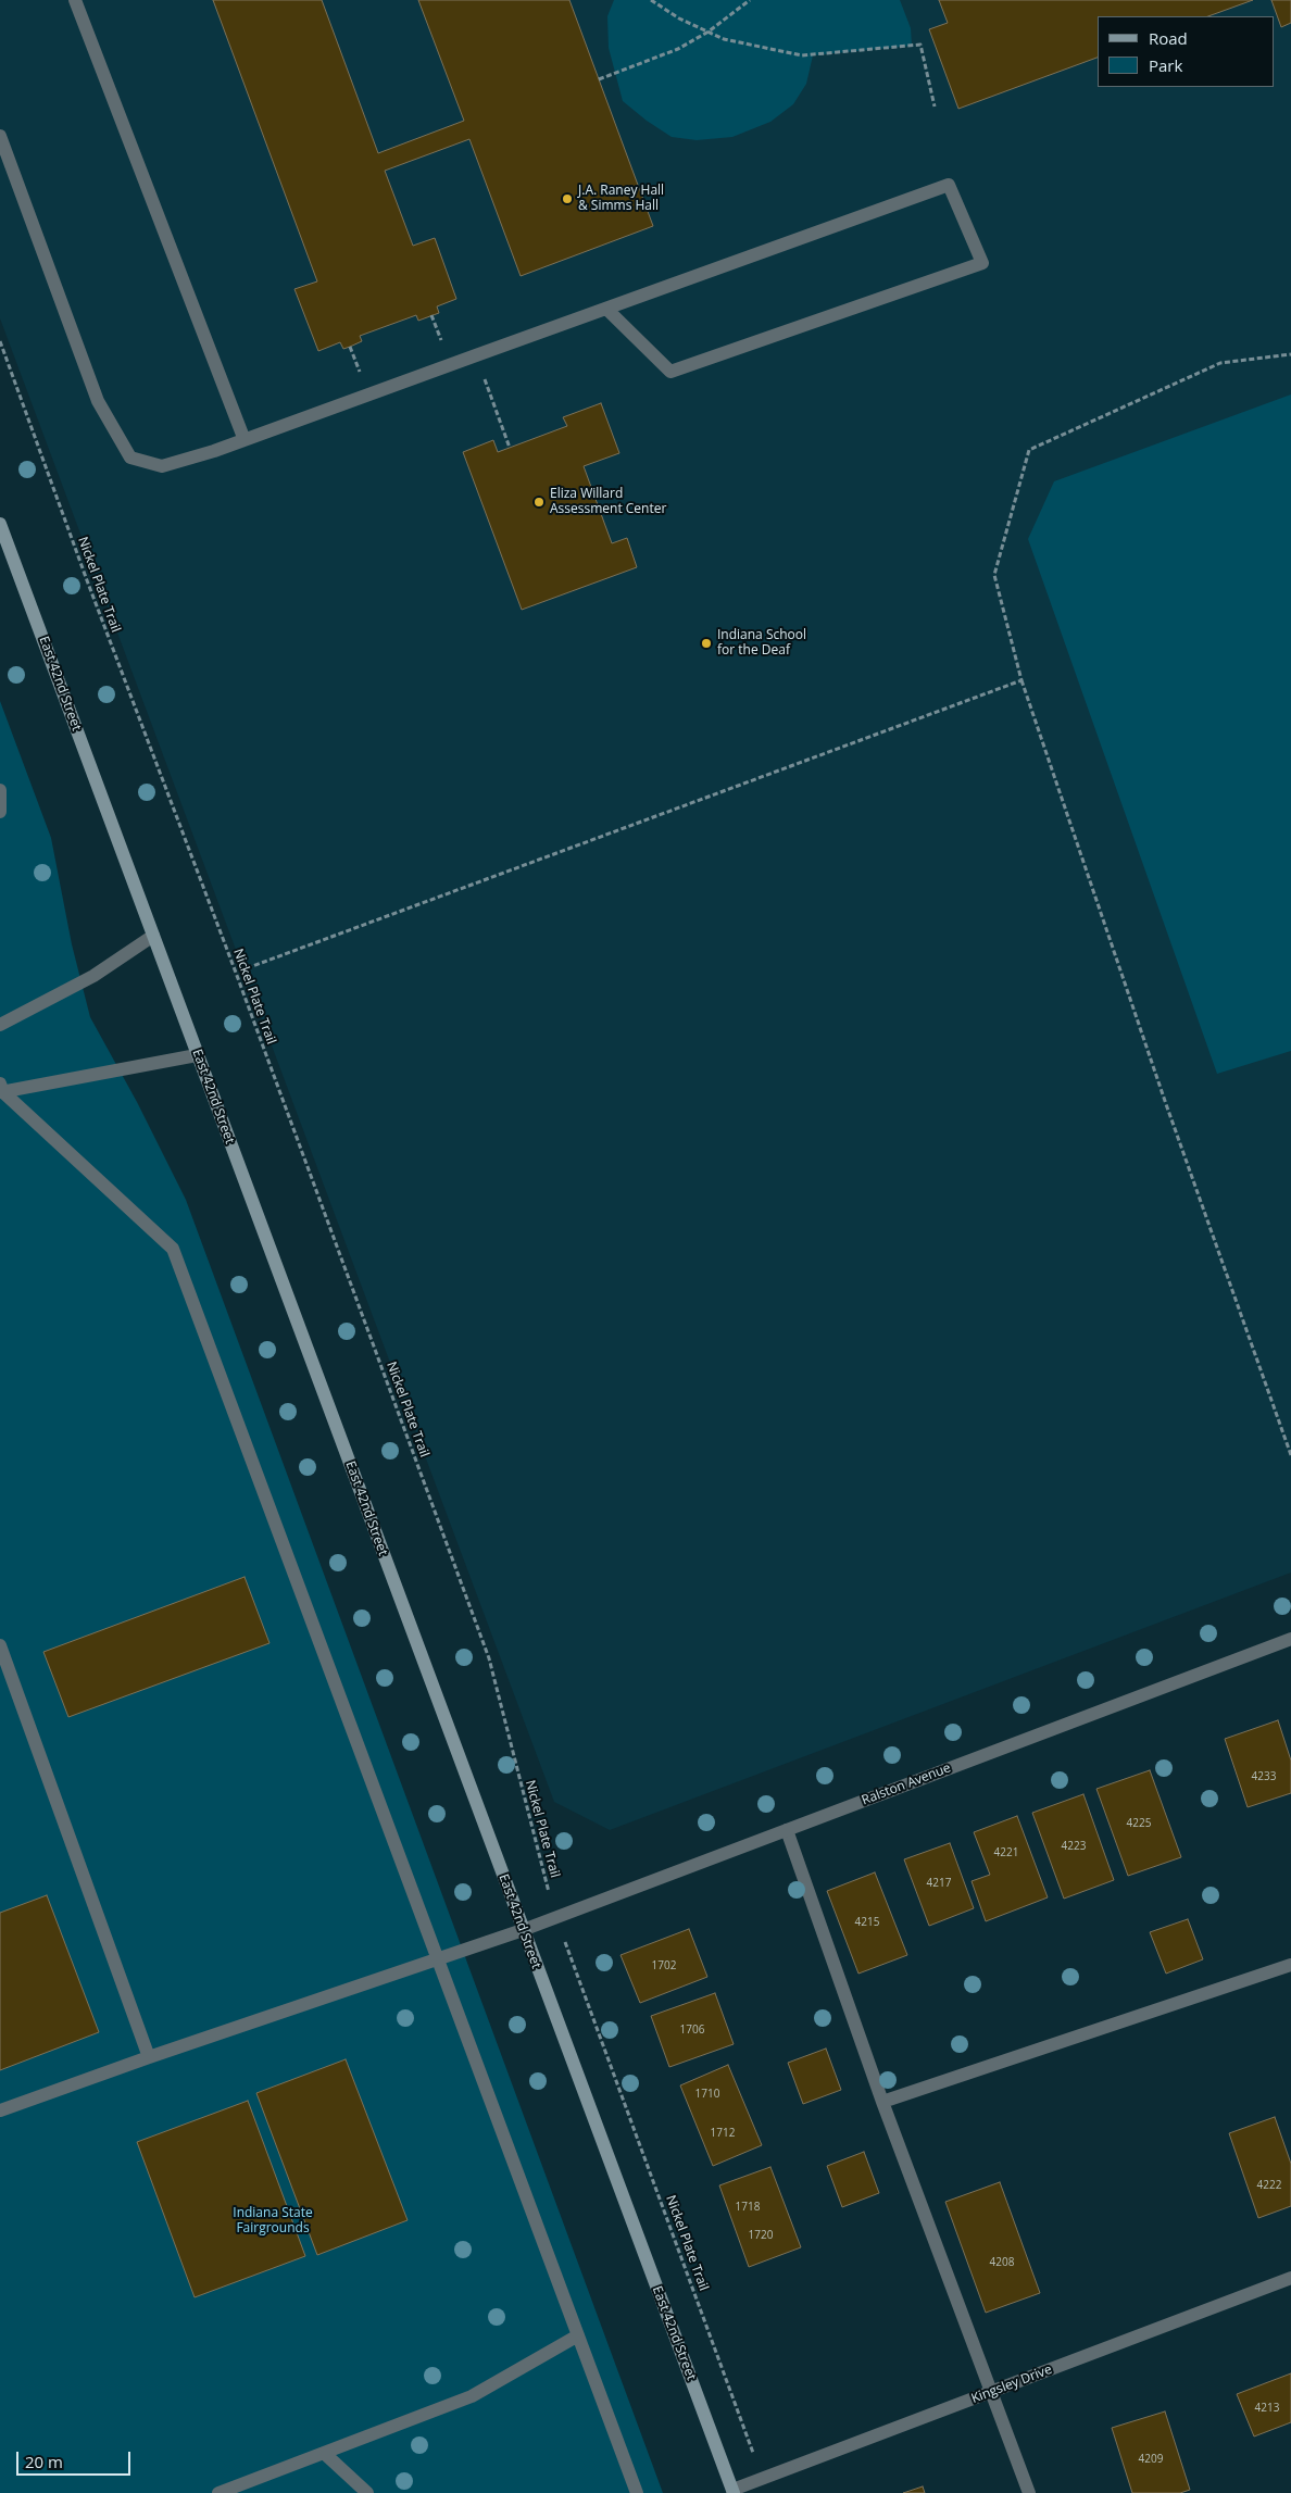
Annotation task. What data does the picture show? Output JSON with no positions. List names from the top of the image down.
{
  "streets": {
    "street": ["East 42nd Street", "Ralston Avenue", "Kingsley Drive"],
    "path": ["Nickel Plate Trail"]
  },
  "crossings": [
    ["Nickel Plate Trail", "Ralston Avenue"],
    ["Nickel Plate Trail", "Kingsley Drive"],
    ["East 42nd Street", "Ralston Avenue"],
    ["East 42nd Street", "Kingsley Drive"]
  ],
  "parks": ["Indiana State Fairgrounds"],
  "places": ["J.A. Raney Hall & Simms Hall", "Eliza Willard Assessment Center", "Indiana School for the Deaf"],
  "house_numbers": [
    "4233",
    "4225",
    "4223",
    "4221",
    "4217",
    "4215",
    "1702",
    "1706",
    "1710",
    "1712",
    "4222",
    "1718",
    "1720",
    "4208",
    "4213",
    "4209"
  ],
  "legend": ["Road", "Park"],
  "scale_bar": "20 m"
}
